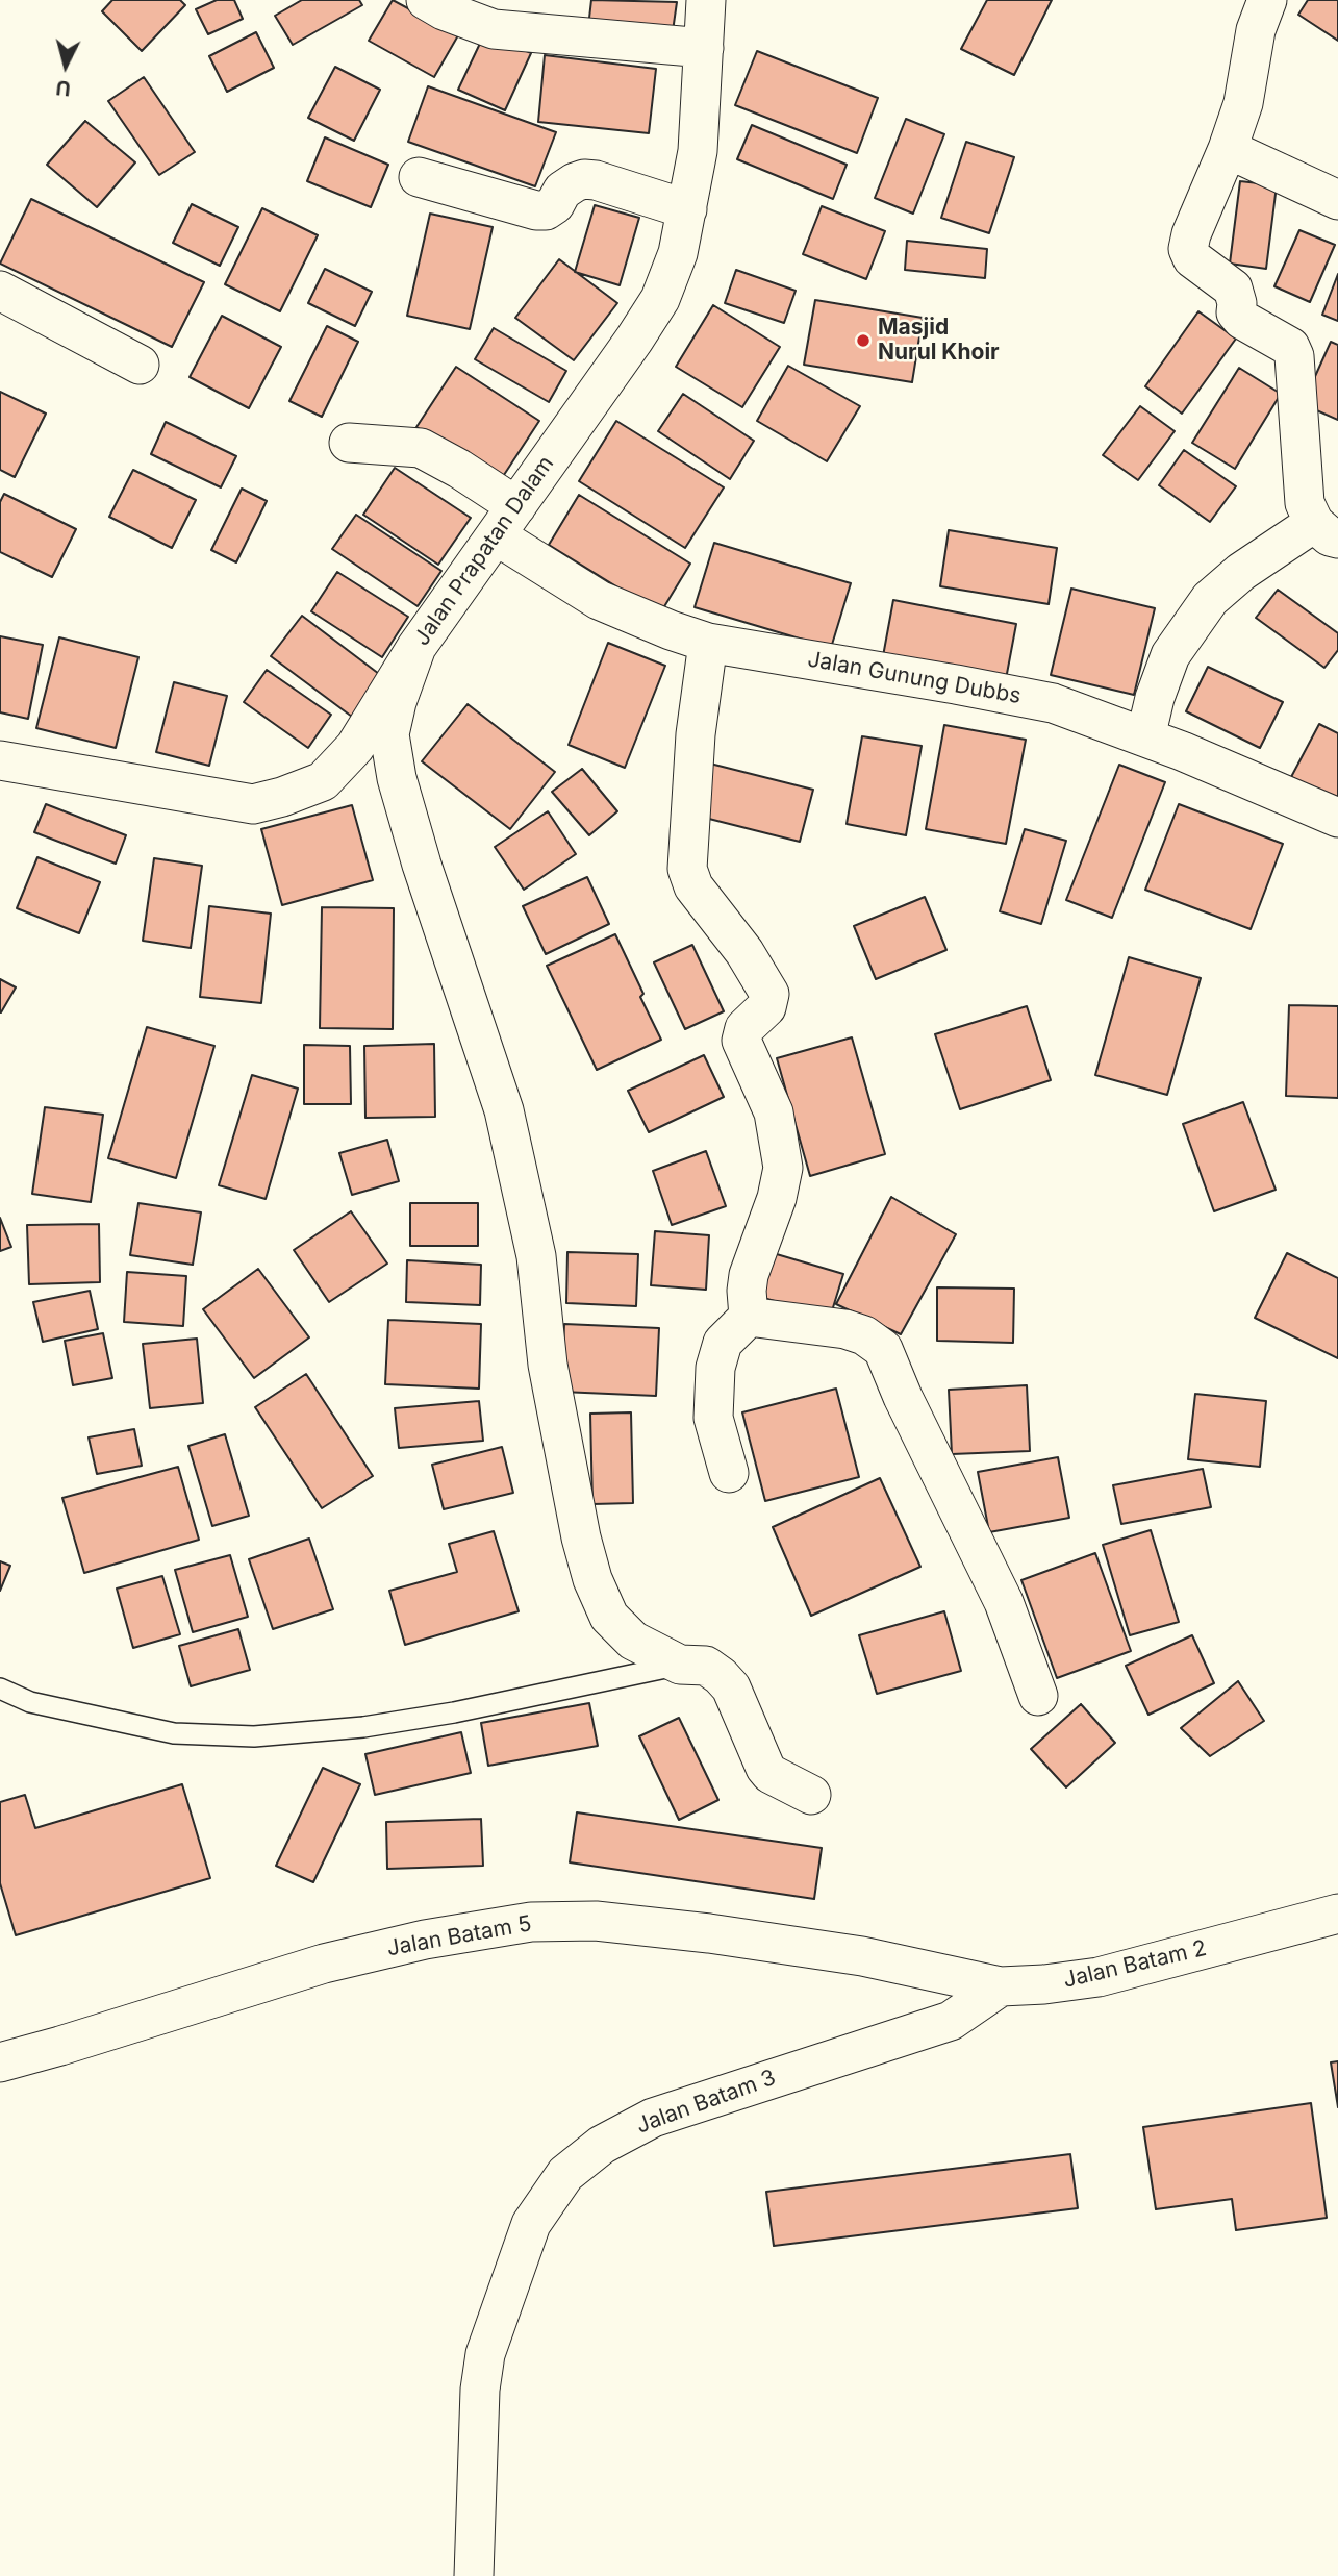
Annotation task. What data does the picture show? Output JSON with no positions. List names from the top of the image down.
{
  "streets": {
    "street": [
      "Jalan Prapatan Dalam",
      "Jalan Gunung Dubbs",
      "Jalan Batam 5",
      "Jalan Batam 2",
      "Jalan Batam 3"
    ]
  },
  "crossings": [
    ["Jalan Prapatan Dalam", "Jalan Gunung Dubbs"],
    ["Jalan Batam 5", "Jalan Batam 2"],
    ["Jalan Batam 2", "Jalan Batam 3"]
  ],
  "places": ["Masjid Nurul Khoir"],
  "north": "bottom"
}
